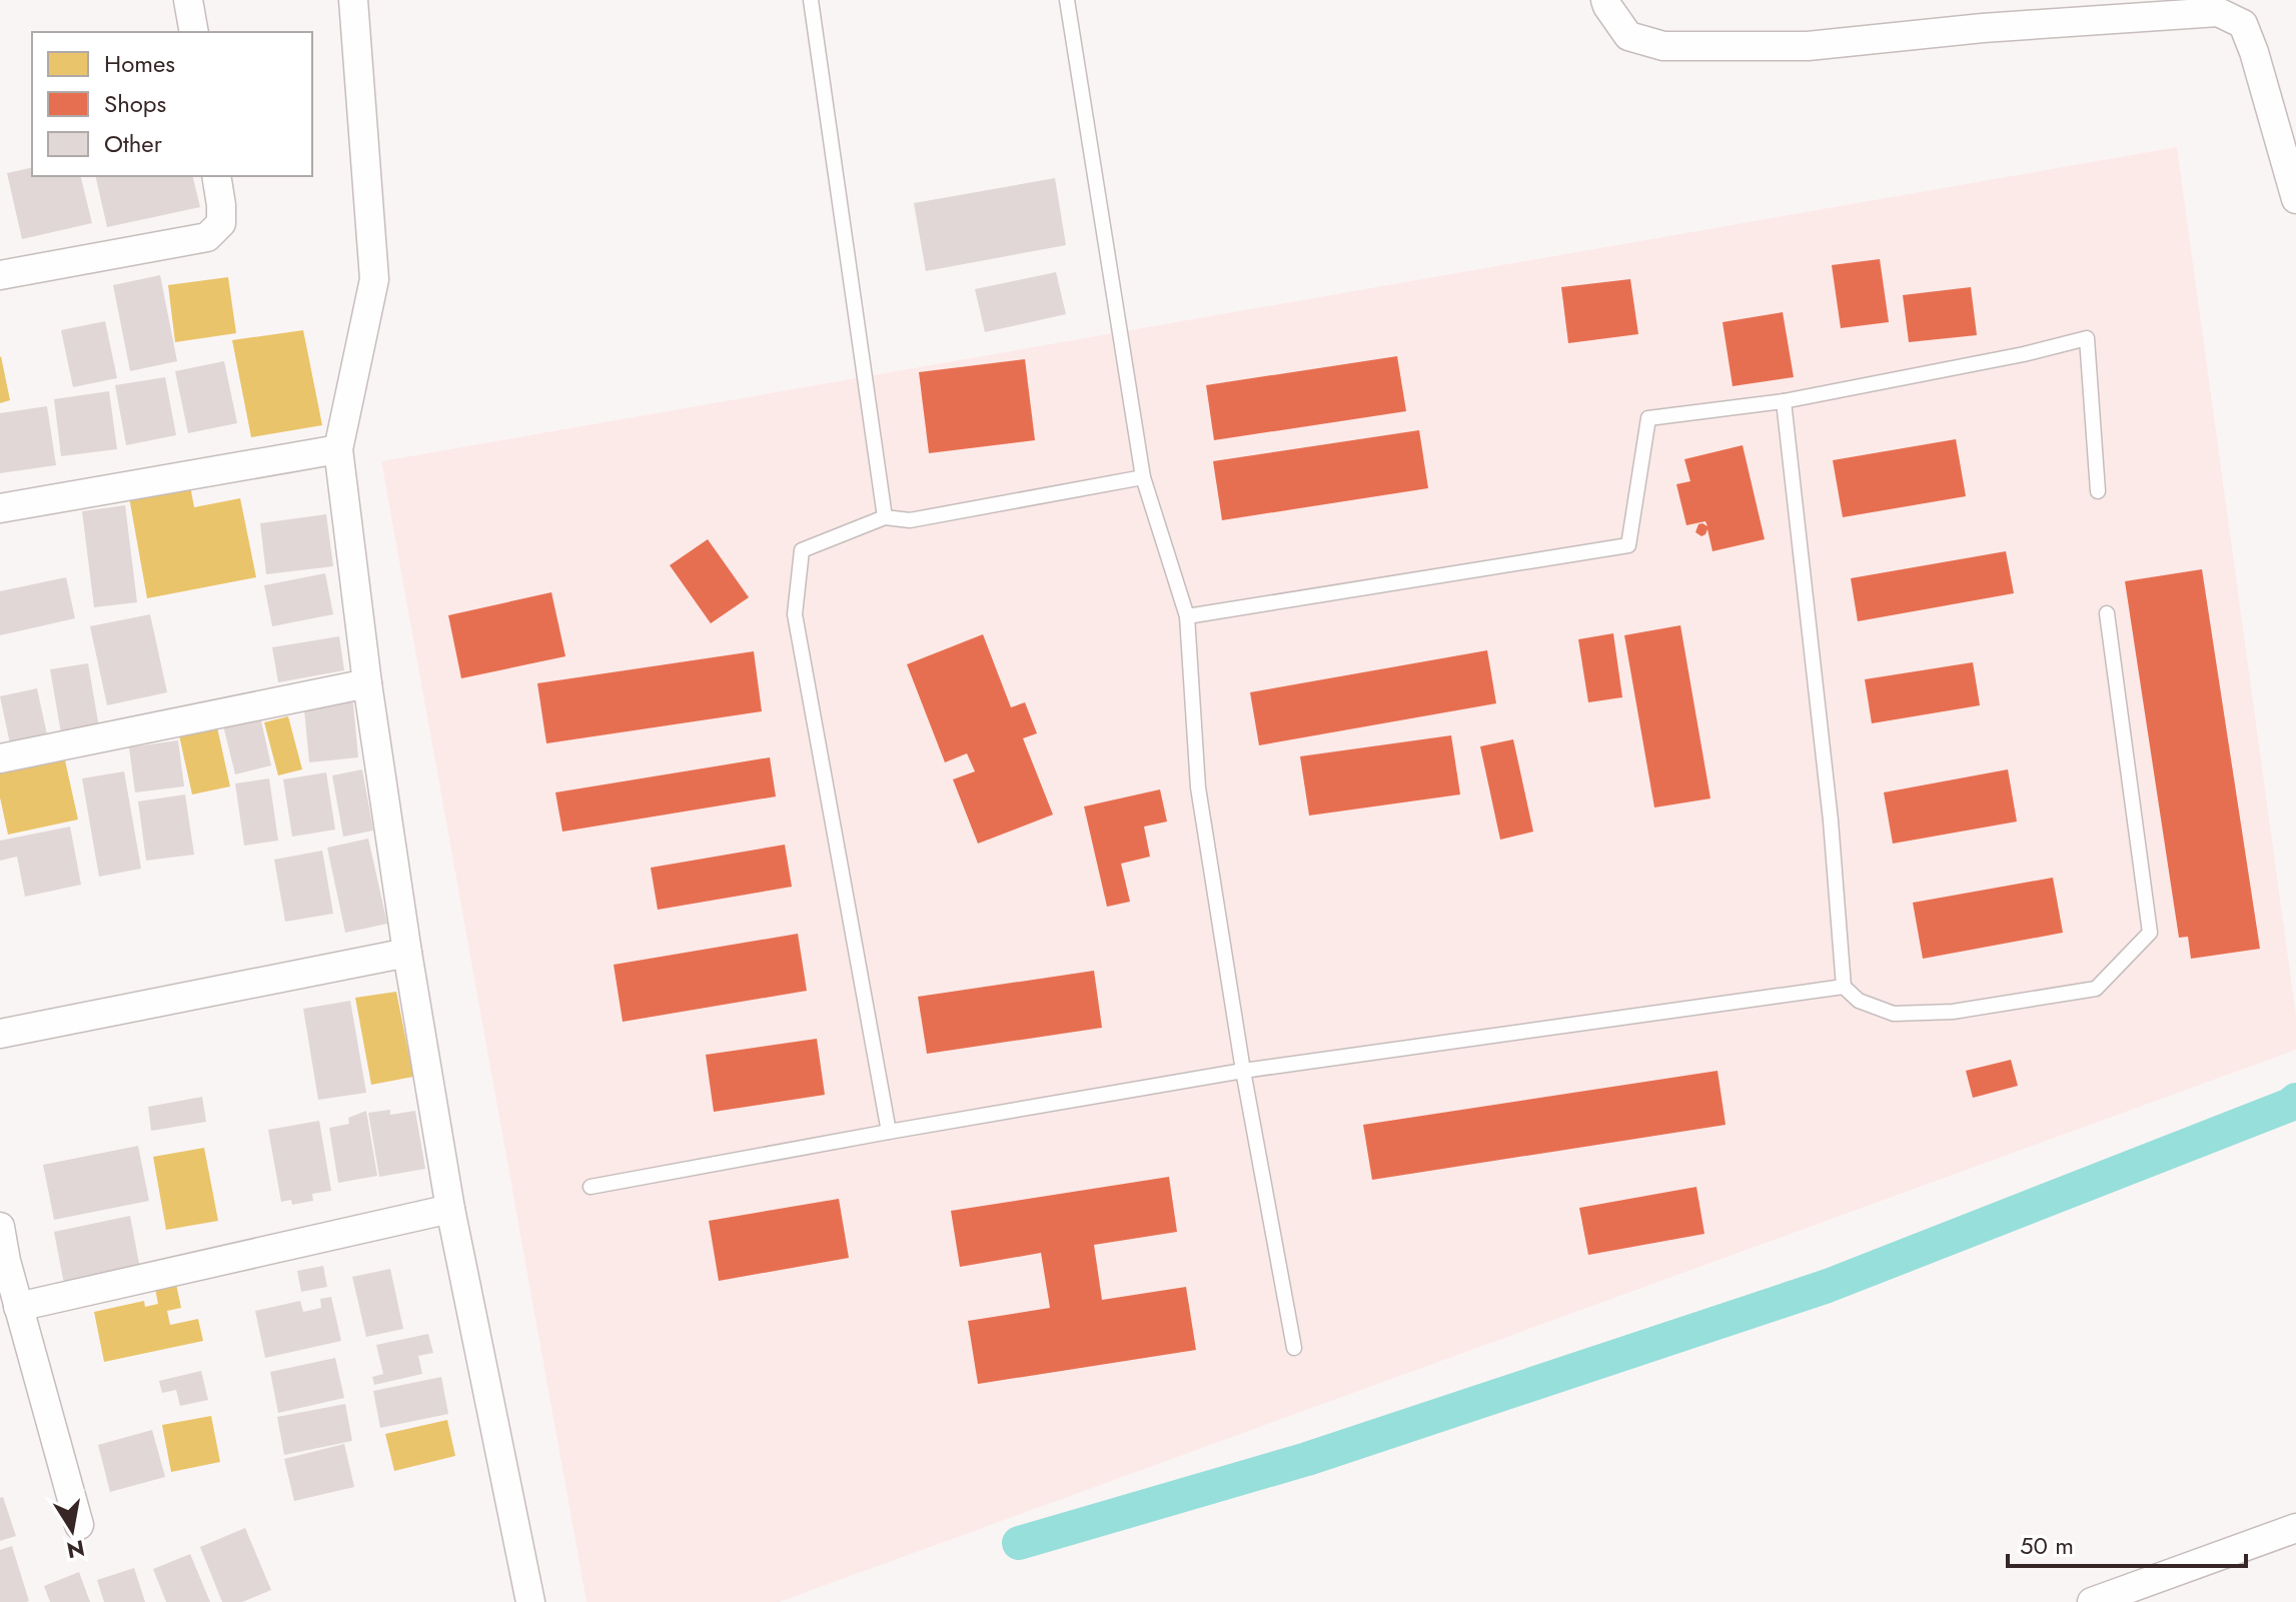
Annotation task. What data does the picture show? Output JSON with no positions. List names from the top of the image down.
{
  "legend": ["Homes", "Shops", "Other"],
  "scale_bar": "50 m",
  "north": "bottom"
}
